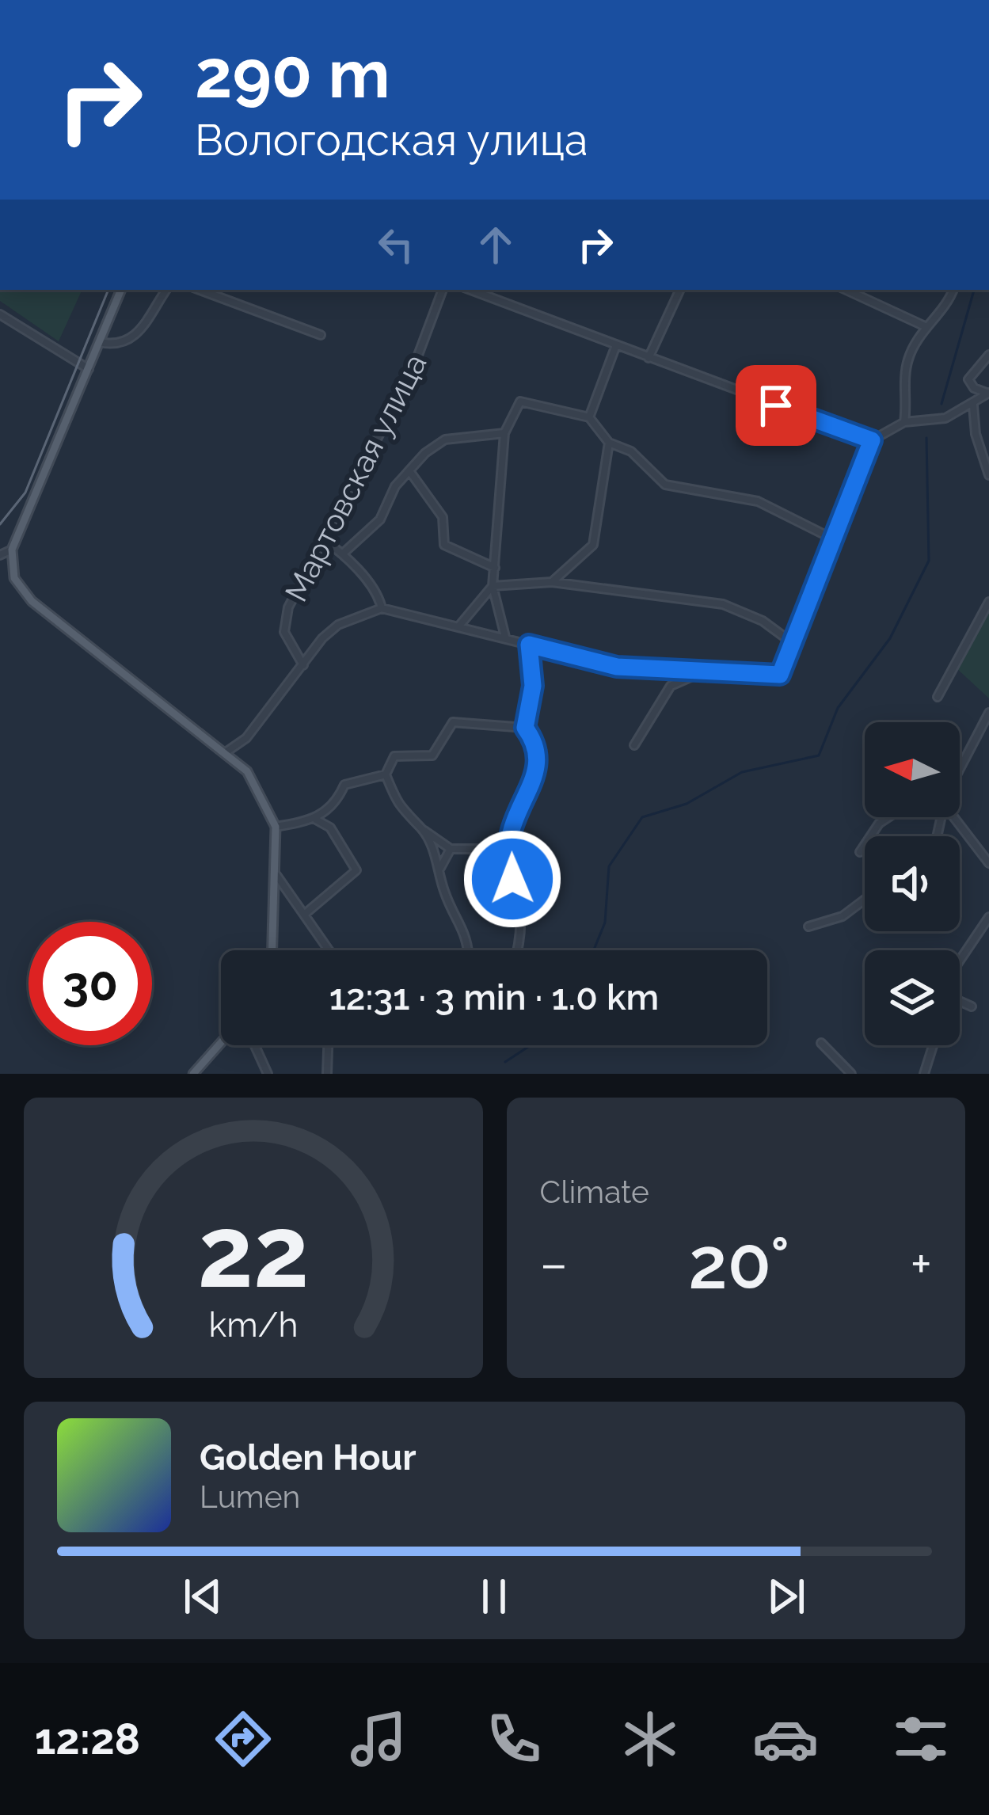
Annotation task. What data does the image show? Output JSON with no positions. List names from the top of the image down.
{
  "streets": {
    "street": ["Мартовская улица"]
  },
  "north": "left",
  "page": {
    "turn": ["290 m", "Вологодская улица"],
    "limit": "30",
    "trip": "12:31 · 3 min · 1.0 km",
    "tile": "Climate",
    "heat": ["−", "20°", "+"],
    "song": ["Golden Hour", "Lumen"],
    "tabs": "12:28",
    "gauge": ["22", "km/h"]
  }
}
